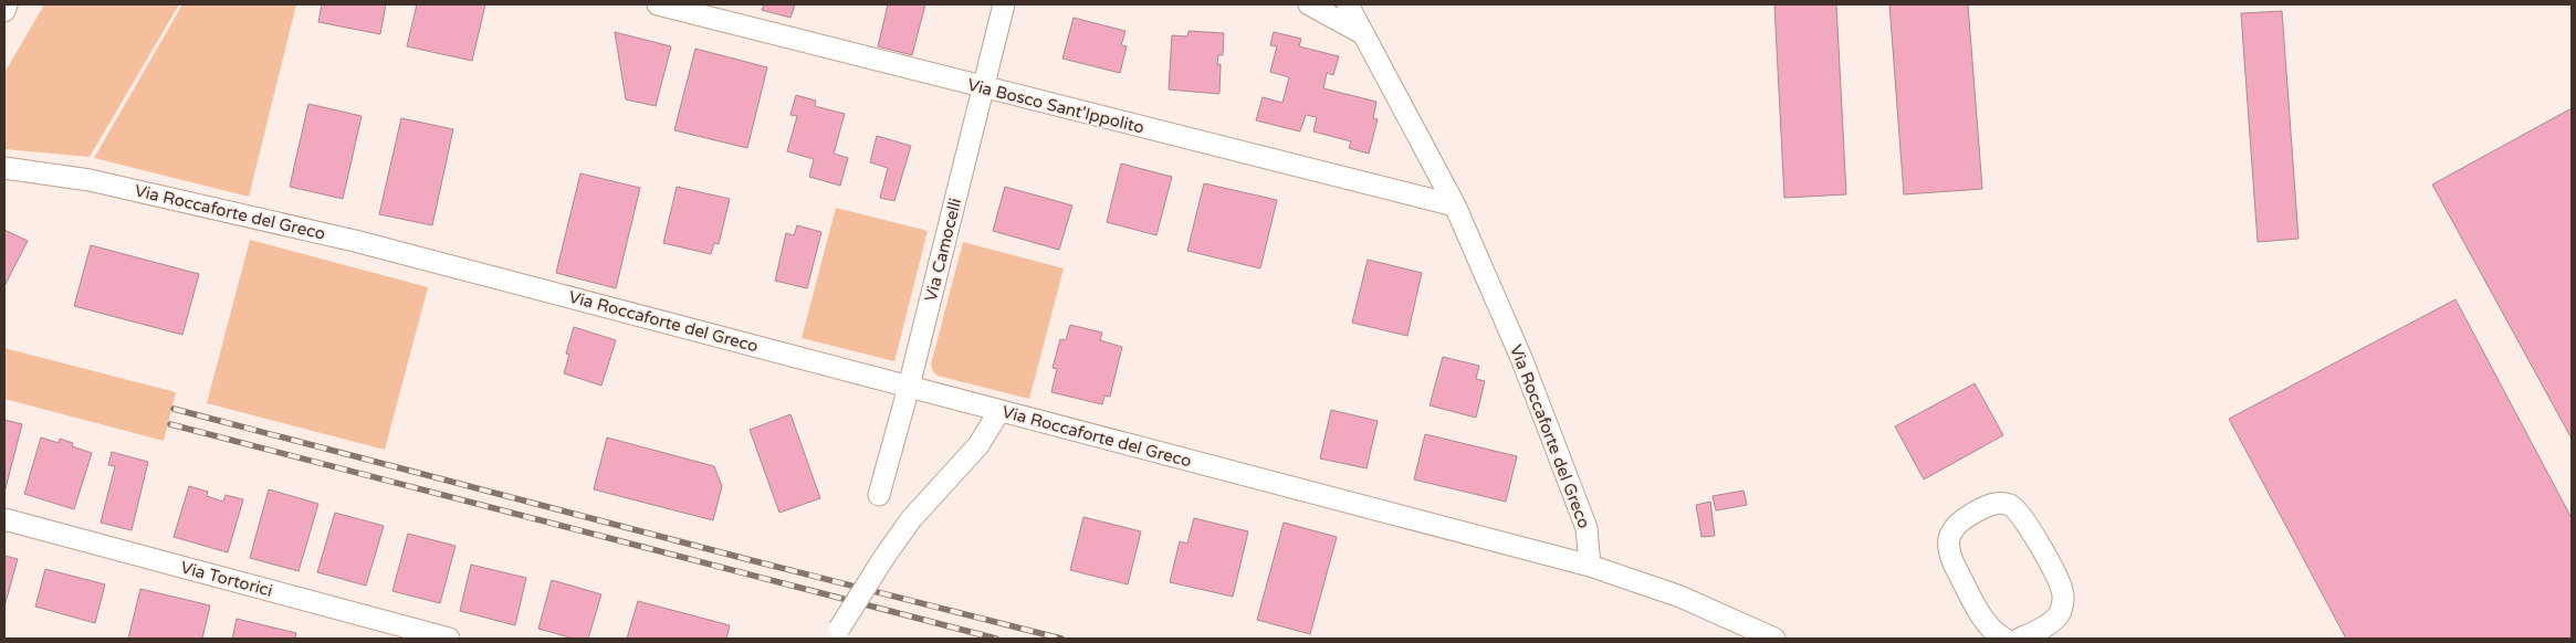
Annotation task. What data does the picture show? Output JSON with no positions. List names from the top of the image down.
{
  "streets": {
    "street": [
      "Via Bosco Sant'Ippolito",
      "Via Roccaforte del Greco",
      "Via Camocelli",
      "Via Tortorici"
    ]
  },
  "crossings": [
    ["Via Bosco Sant'Ippolito", "Via Roccaforte del Greco"],
    ["Via Bosco Sant'Ippolito", "Via Camocelli"],
    ["Via Roccaforte del Greco", "Via Camocelli"]
  ]
}
